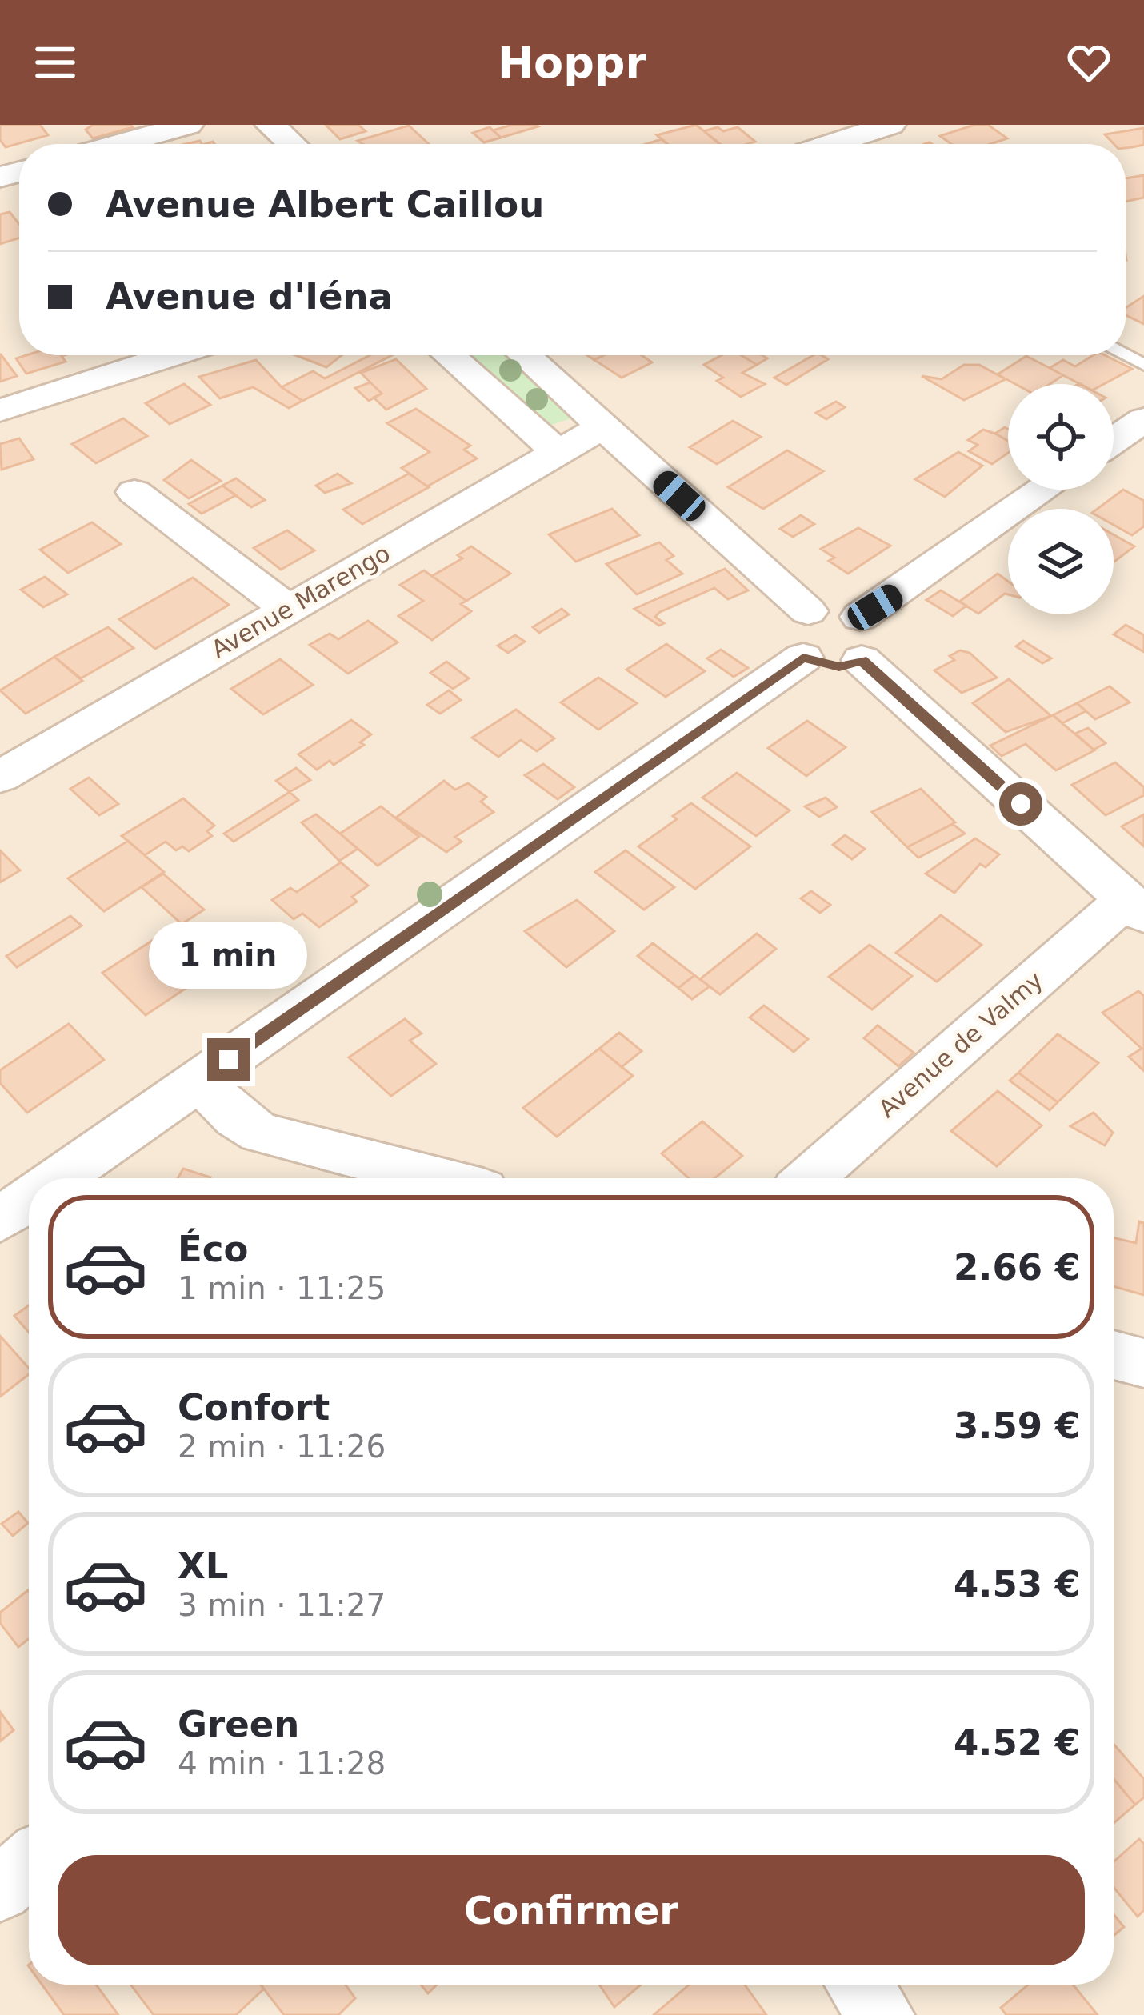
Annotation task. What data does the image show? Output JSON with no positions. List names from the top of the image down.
{
  "streets": {
    "street": ["Avenue Marengo", "Avenue de Valmy"]
  },
  "page": {
    "header": "Hoppr",
    "banner": ["Avenue Albert Caillou", "Avenue d'Iéna"],
    "bubble": "1 min",
    "list": [
      {
        "name": "Éco",
        "note": "1 min · 11:25",
        "value": "2.66 €"
      },
      {
        "name": "Confort",
        "note": "2 min · 11:26",
        "value": "3.59 €"
      },
      {
        "name": "XL",
        "note": "3 min · 11:27",
        "value": "4.53 €"
      },
      {
        "name": "Green",
        "note": "4 min · 11:28",
        "value": "4.52 €"
      }
    ],
    "buttons": "Confirmer"
  }
}
